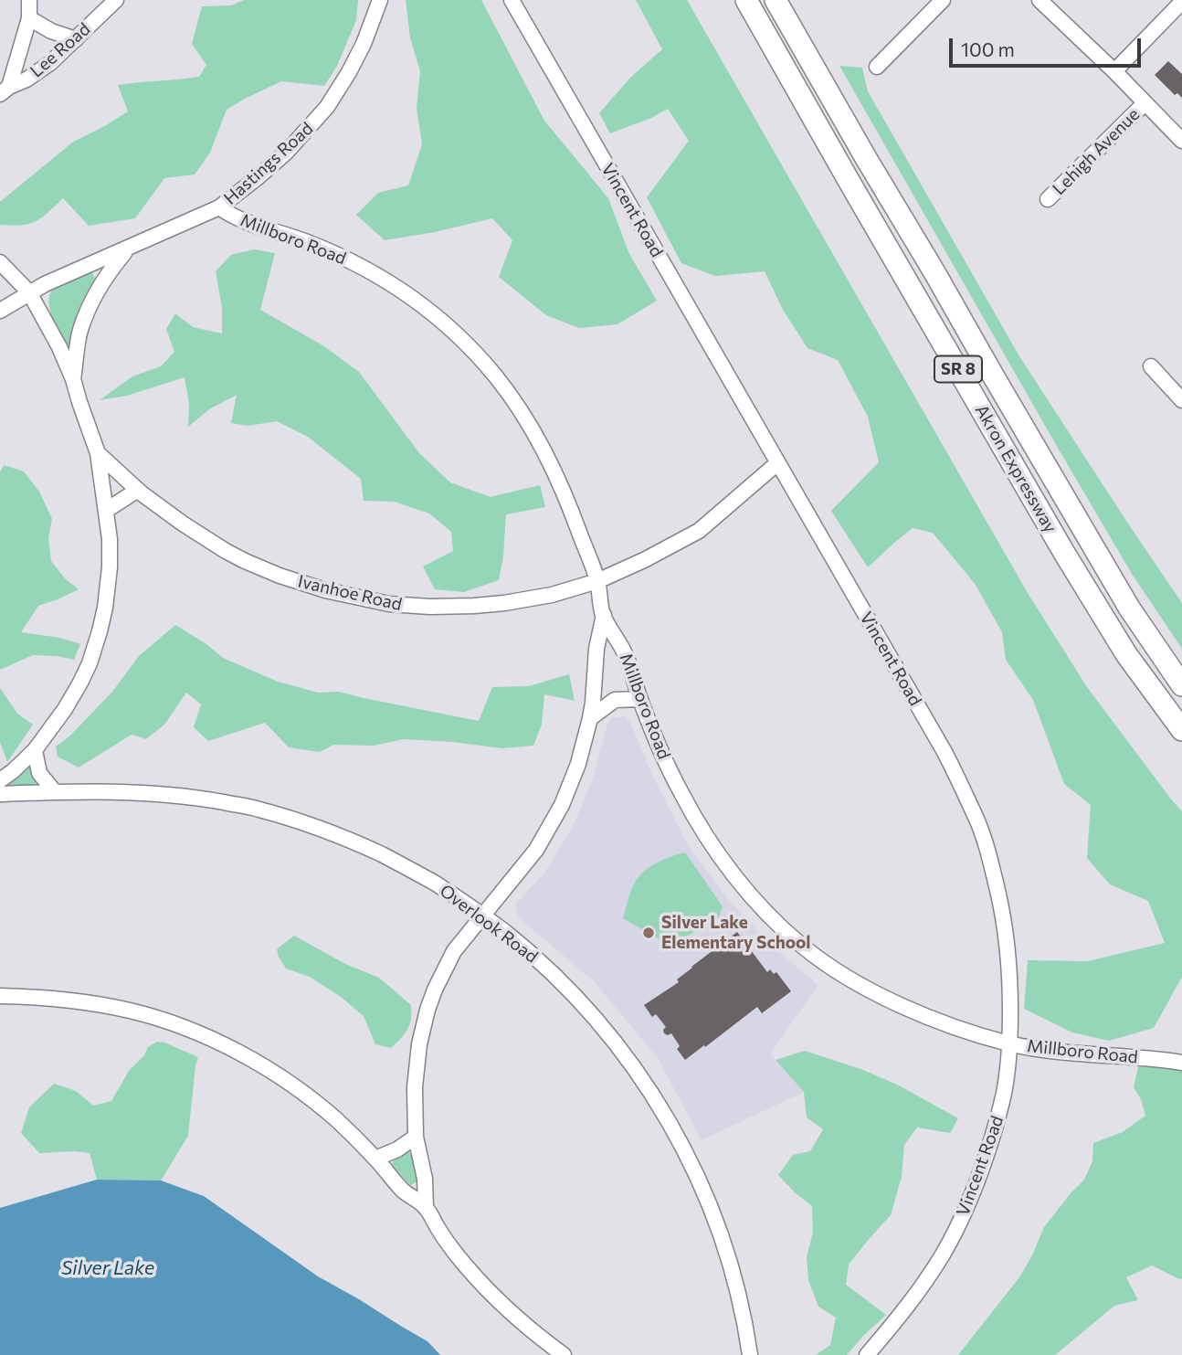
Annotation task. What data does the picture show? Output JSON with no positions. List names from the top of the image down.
{
  "streets": {
    "highway": ["SR 8", "Akron Expressway"],
    "street": [
      "Lee Road",
      "Lehigh Avenue",
      "Hastings Road",
      "Vincent Road",
      "Millboro Road",
      "Ivanhoe Road",
      "Overlook Road"
    ]
  },
  "crossings": [
    ["Hastings Road", "Millboro Road"],
    ["Vincent Road", "Millboro Road"],
    ["Vincent Road", "Ivanhoe Road"],
    ["Millboro Road", "Ivanhoe Road"]
  ],
  "water": ["Silver Lake"],
  "places": ["Silver Lake Elementary School"],
  "scale_bar": "100 m"
}
